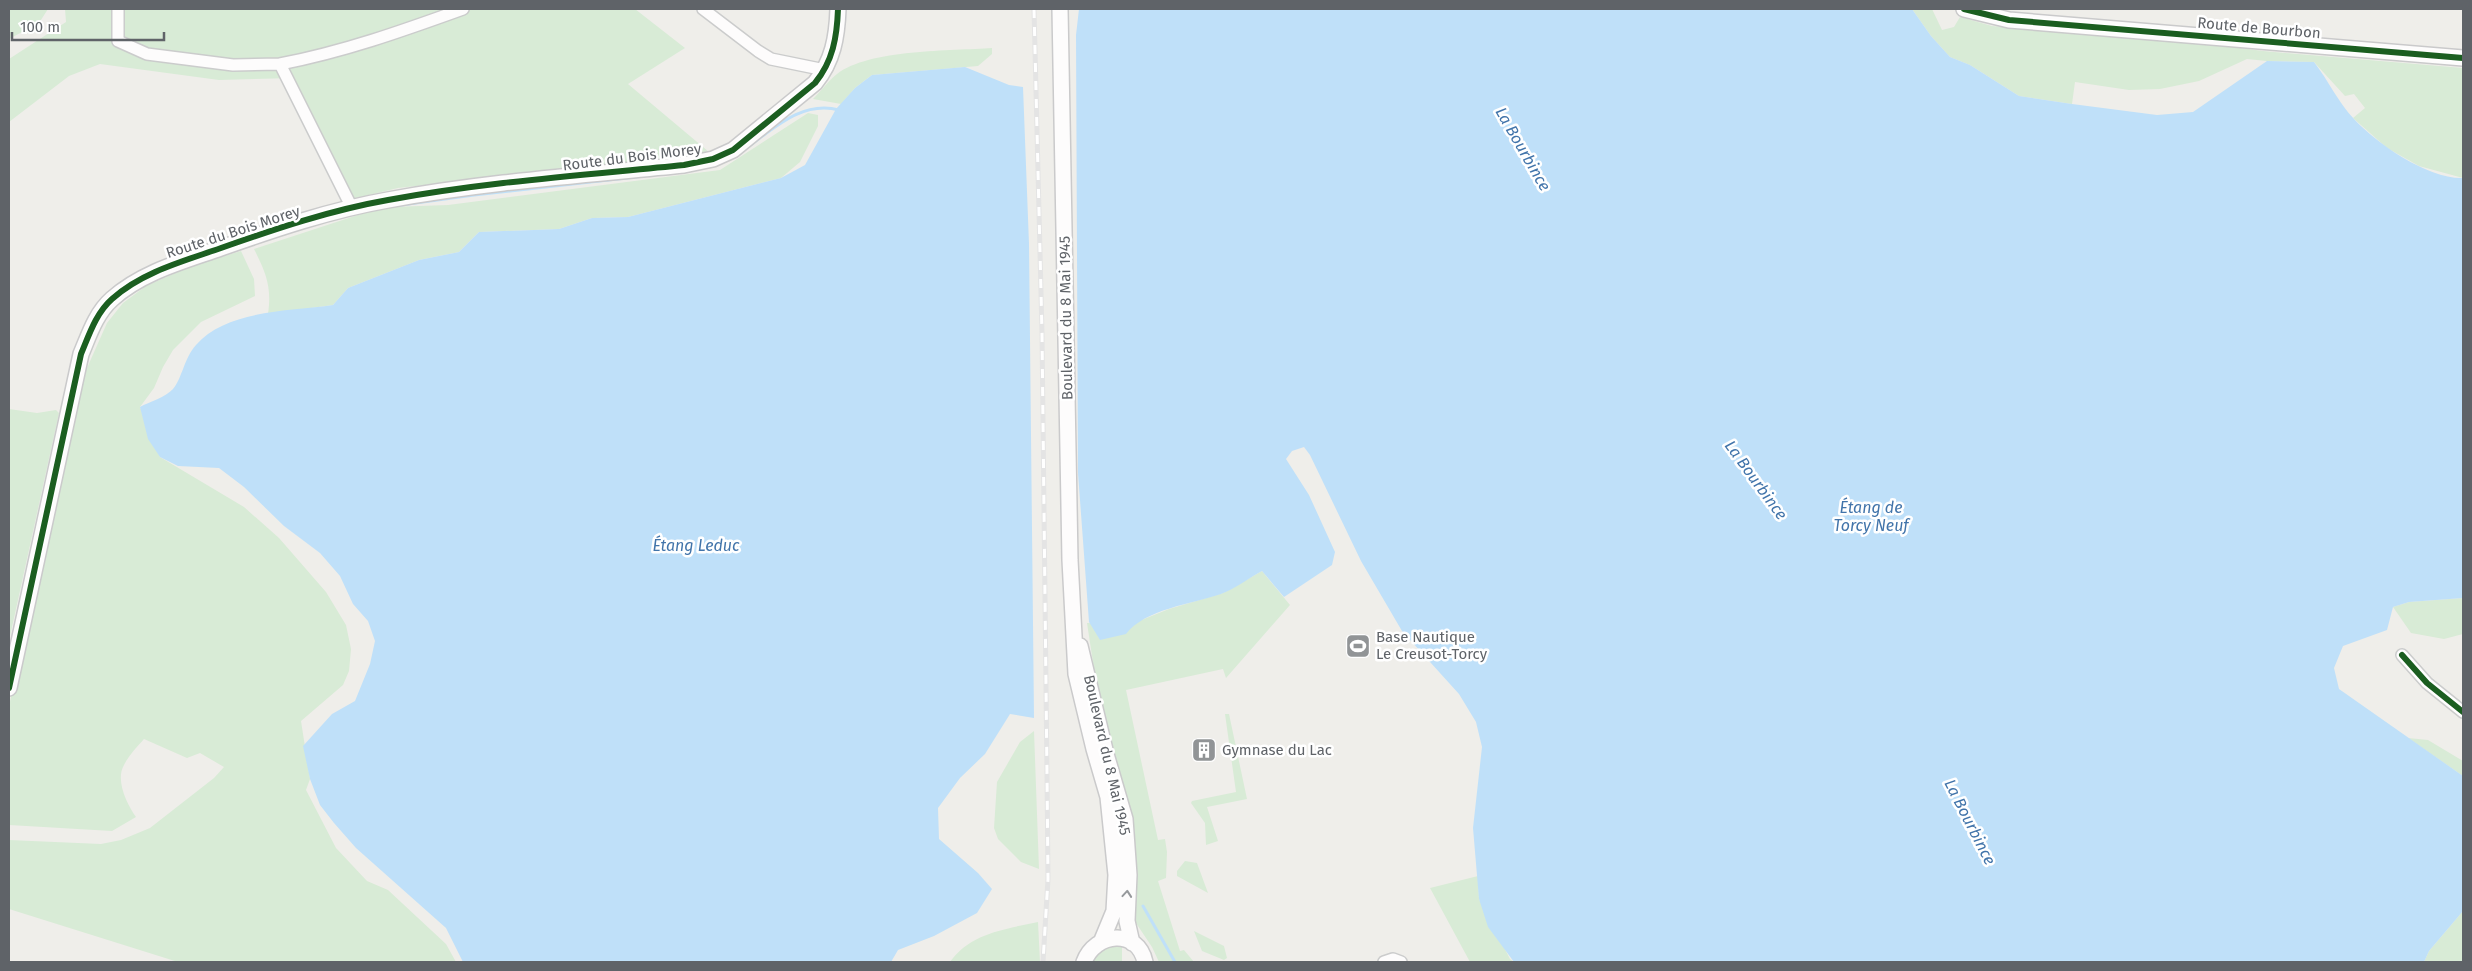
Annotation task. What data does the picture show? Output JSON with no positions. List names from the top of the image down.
{
  "streets": {
    "street": ["Route de Bourbon", "Route du Bois Morey", "Boulevard du 8 Mai 1945"]
  },
  "water": ["La Bourbince", "Étang de Torcy Neuf", "Étang Leduc"],
  "places": {
    "sports": ["Base Nautique Le Creusot-Torcy"],
    "building": ["Gymnase du Lac"]
  },
  "scale_bar": "100 m"
}
